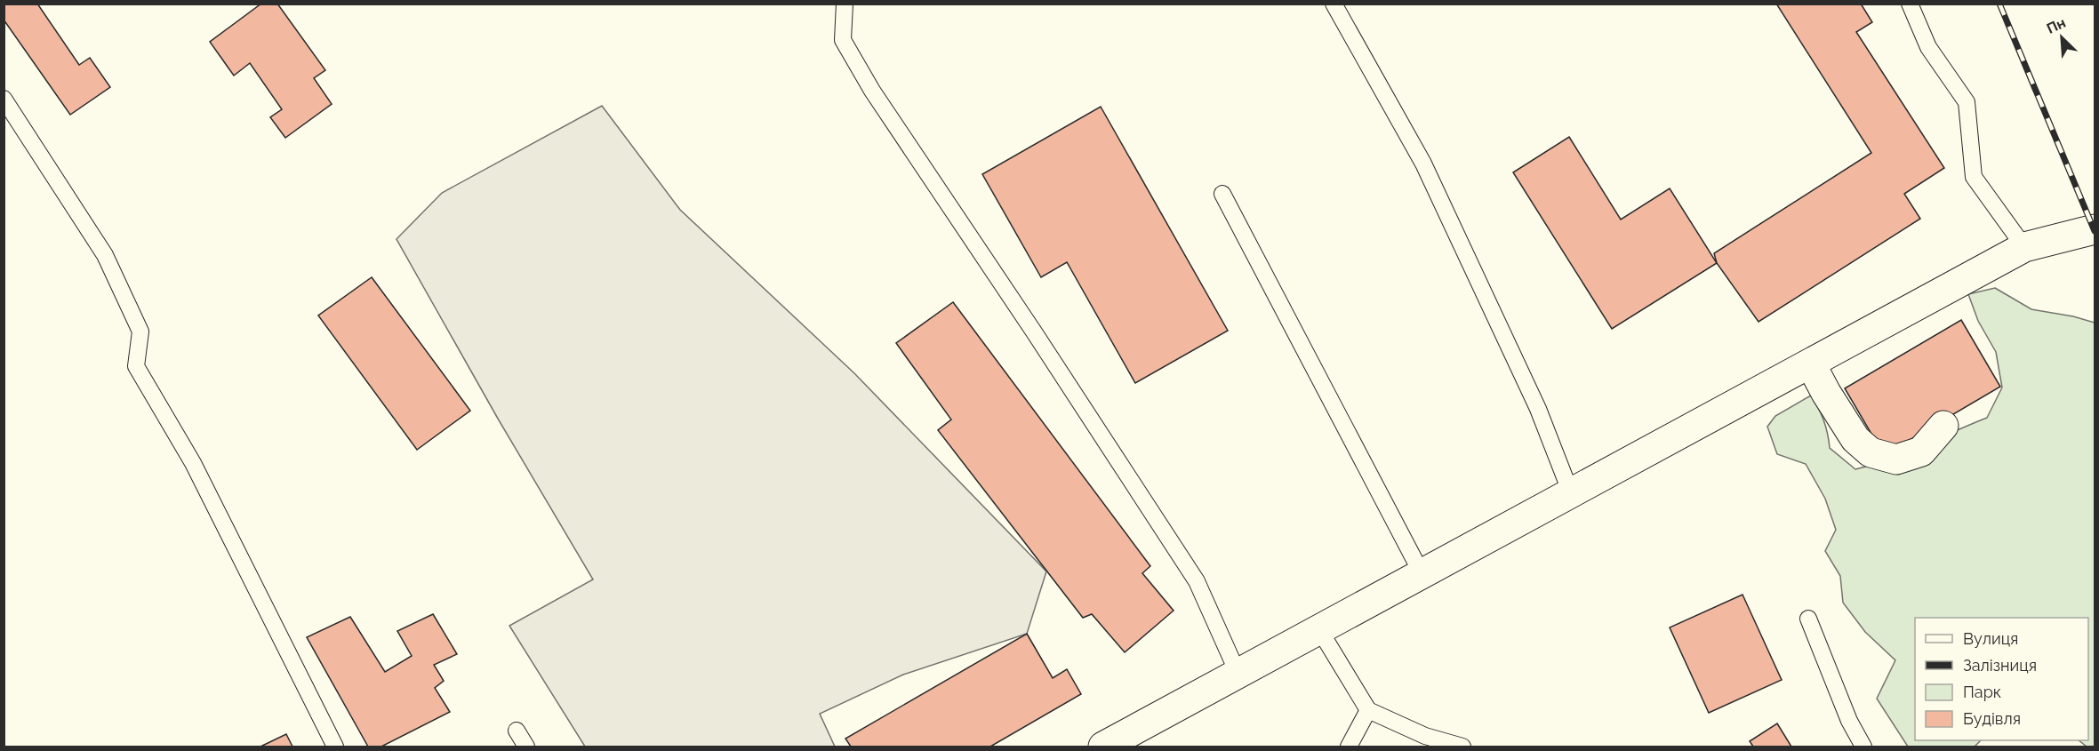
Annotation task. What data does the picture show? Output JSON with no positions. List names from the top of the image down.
{
  "legend": [
    "Вулиця",
    "Залізниця",
    "Парк",
    "Будівля"
  ],
  "north": "top left"
}
